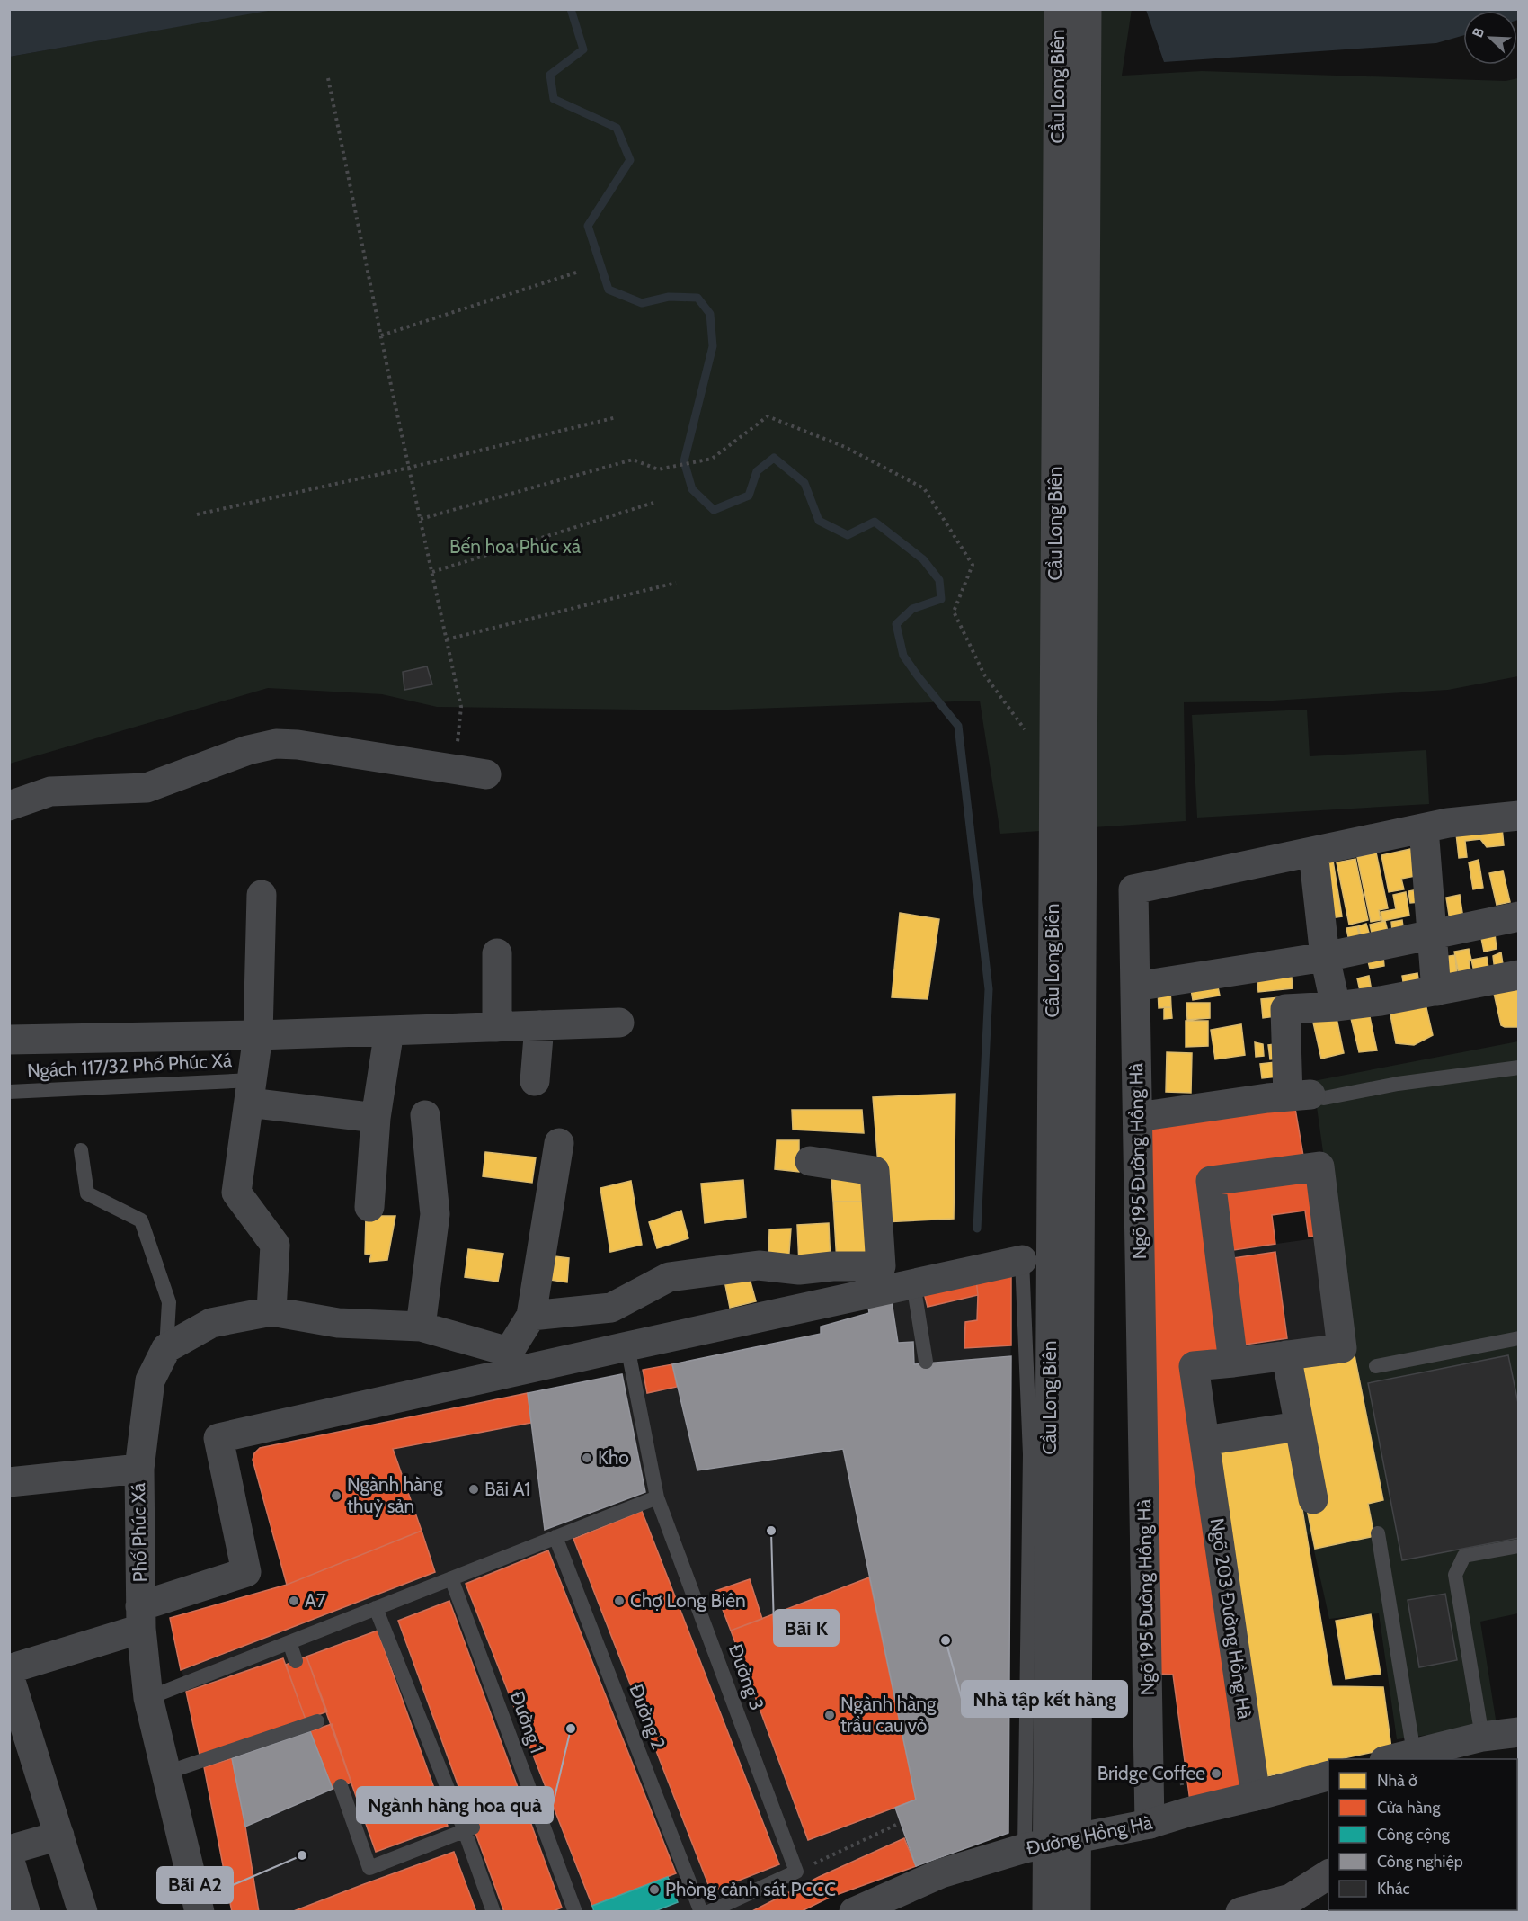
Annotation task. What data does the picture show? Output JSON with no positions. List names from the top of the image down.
{
  "streets": {
    "street": [
      "Cầu Long Biên",
      "Ngõ 195 Đường Hồng Hà",
      "Phố Phúc Xá",
      "Ngõ 203 Đường Hồng Hà",
      "Đường Hồng Hà"
    ],
    "lane": [
      "Ngách 117/32 Phố Phúc Xá",
      "Đường 3",
      "Đường 2",
      "Đường 1"
    ]
  },
  "crossings": [
    ["Ngõ 195 Đường Hồng Hà", "Đường Hồng Hà"],
    ["Ngõ 203 Đường Hồng Hà", "Đường Hồng Hà"]
  ],
  "parks": ["Bến hoa Phúc xá"],
  "places": [
    "Kho",
    "Bãi A1",
    "Ngành hàng thuỷ sản",
    "Bãi K",
    "A7",
    "Chợ Long Biên",
    "Nhà tập kết hàng",
    "Ngành hàng trầu cau vỏ",
    "Ngành hàng hoa quả",
    "Bridge Coffee",
    "Bãi A2",
    "Phòng cảnh sát PCCC"
  ],
  "legend": [
    "Nhà ở",
    "Cửa hàng",
    "Công cộng",
    "Công nghiệp",
    "Khác"
  ],
  "north": "top left"
}
